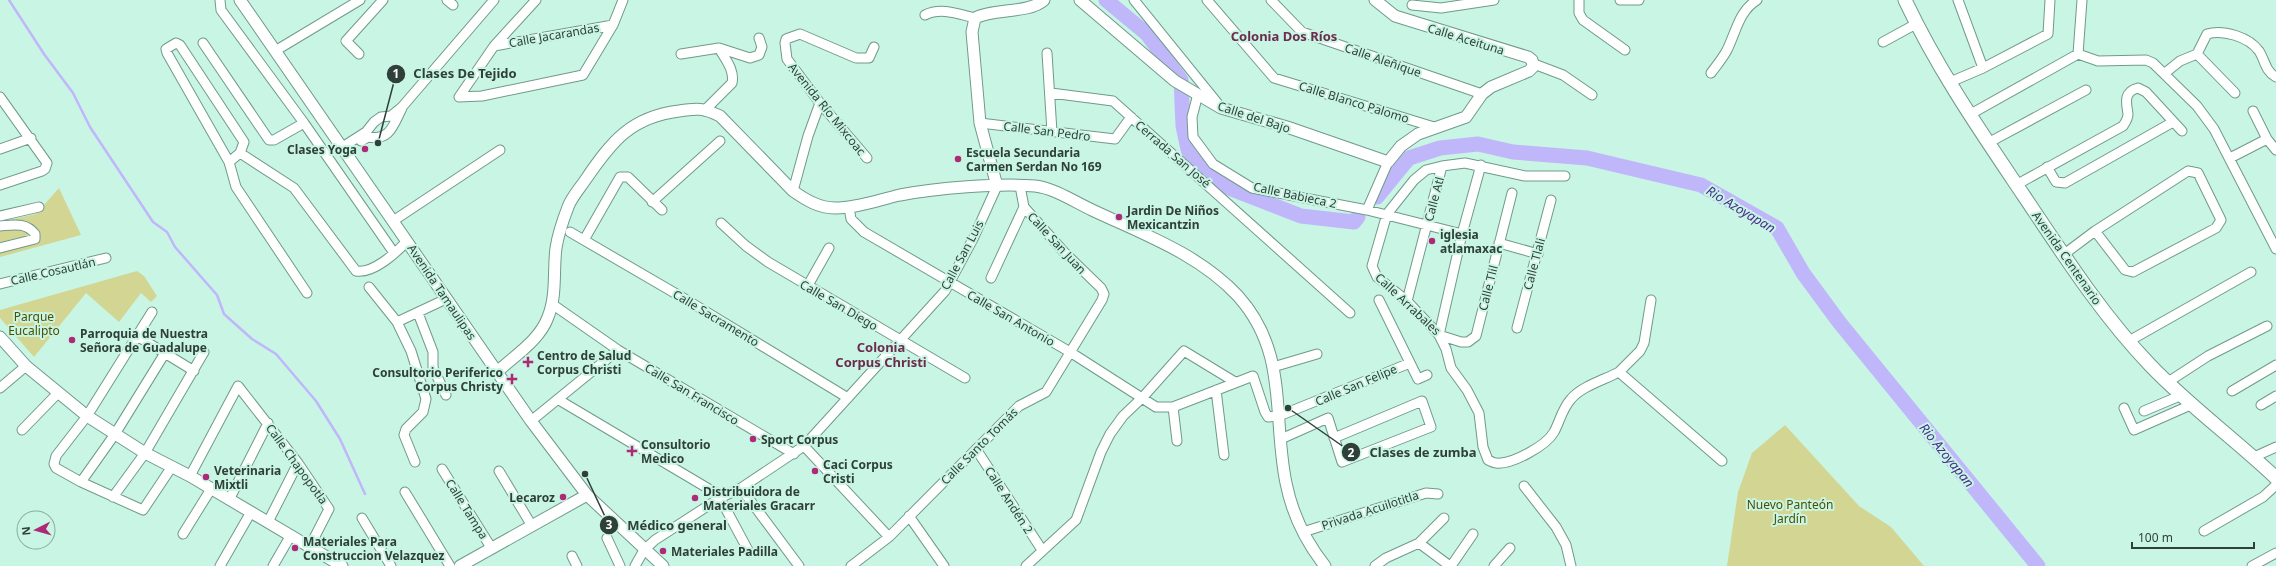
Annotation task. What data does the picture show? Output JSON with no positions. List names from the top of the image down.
{
  "streets": {
    "main road": ["Avenida Centenario"],
    "street": [
      "Calle Jacarandas",
      "Calle Aceituna",
      "Calle Aleñique",
      "Calle Blanco Palomo",
      "Avenida Río Mixcoac",
      "Calle del Bajo",
      "Calle San Pedro",
      "Cerrada San José",
      "Calle Babieca 2",
      "Calle Atl",
      "Calle San Juan",
      "Calle San Luis",
      "Calle Tlali",
      "Calle Cosautlán",
      "Calle Tlil",
      "Avenida Tamaulipas",
      "Calle Arrabales",
      "Calle San Diego",
      "Calle Sacramento",
      "Calle San Antonio",
      "Calle San Felipe",
      "Calle San Francisco",
      "Calle Santo Tomás",
      "Calle Chapopotla",
      "Calle Andén 2",
      "Calle Tampa",
      "Privada Acuilotitla"
    ]
  },
  "crossings": [
    ["Calle del Bajo", "Calle Babieca 2"],
    ["Calle San Pedro", "Cerrada San José"],
    ["Calle Babieca 2", "Calle Arrabales"],
    ["Calle Atl", "Calle Arrabales"],
    ["Calle San Juan", "Calle Santo Tomás"],
    ["Calle San Luis", "Avenida Tamaulipas"],
    ["Calle San Luis", "Calle San Diego"],
    ["Calle San Luis", "Calle Sacramento"],
    ["Calle San Luis", "Calle San Antonio"],
    ["Calle San Luis", "Calle San Francisco"],
    ["Calle Tlil", "Calle Arrabales"],
    ["Calle San Antonio", "Calle Santo Tomás"],
    ["Calle Santo Tomás", "Calle Andén 2"]
  ],
  "districts": ["Colonia Dos Ríos", "Colonia Corpus Christi"],
  "water": ["Rio Azoyapan"],
  "parks": ["Parque Eucalipto", "Nuevo Panteón Jardín"],
  "places": {
    "other": [
      "Clases De Tejido",
      "Clases Yoga",
      "Escuela Secundaria Carmen Serdan No 169",
      "Jardin De Niños Mexicantzin",
      "iglesia atlamaxac",
      "Parroquia de Nuestra Señora de Guadalupe",
      "Clases de zumba",
      "Sport Corpus",
      "Caci Corpus Cristi",
      "Médico general",
      "Veterinaria Mixtli",
      "Lecaroz",
      "Distribuidora de Materiales Gracarr",
      "Materiales Para Construccion Velazquez",
      "Materiales Padilla"
    ],
    "health": ["Centro de Salud Corpus Christi", "Consultorio Periferico Corpus Christy", "Consultorio Medico"]
  },
  "scale_bar": "100 m",
  "north": "left"
}
